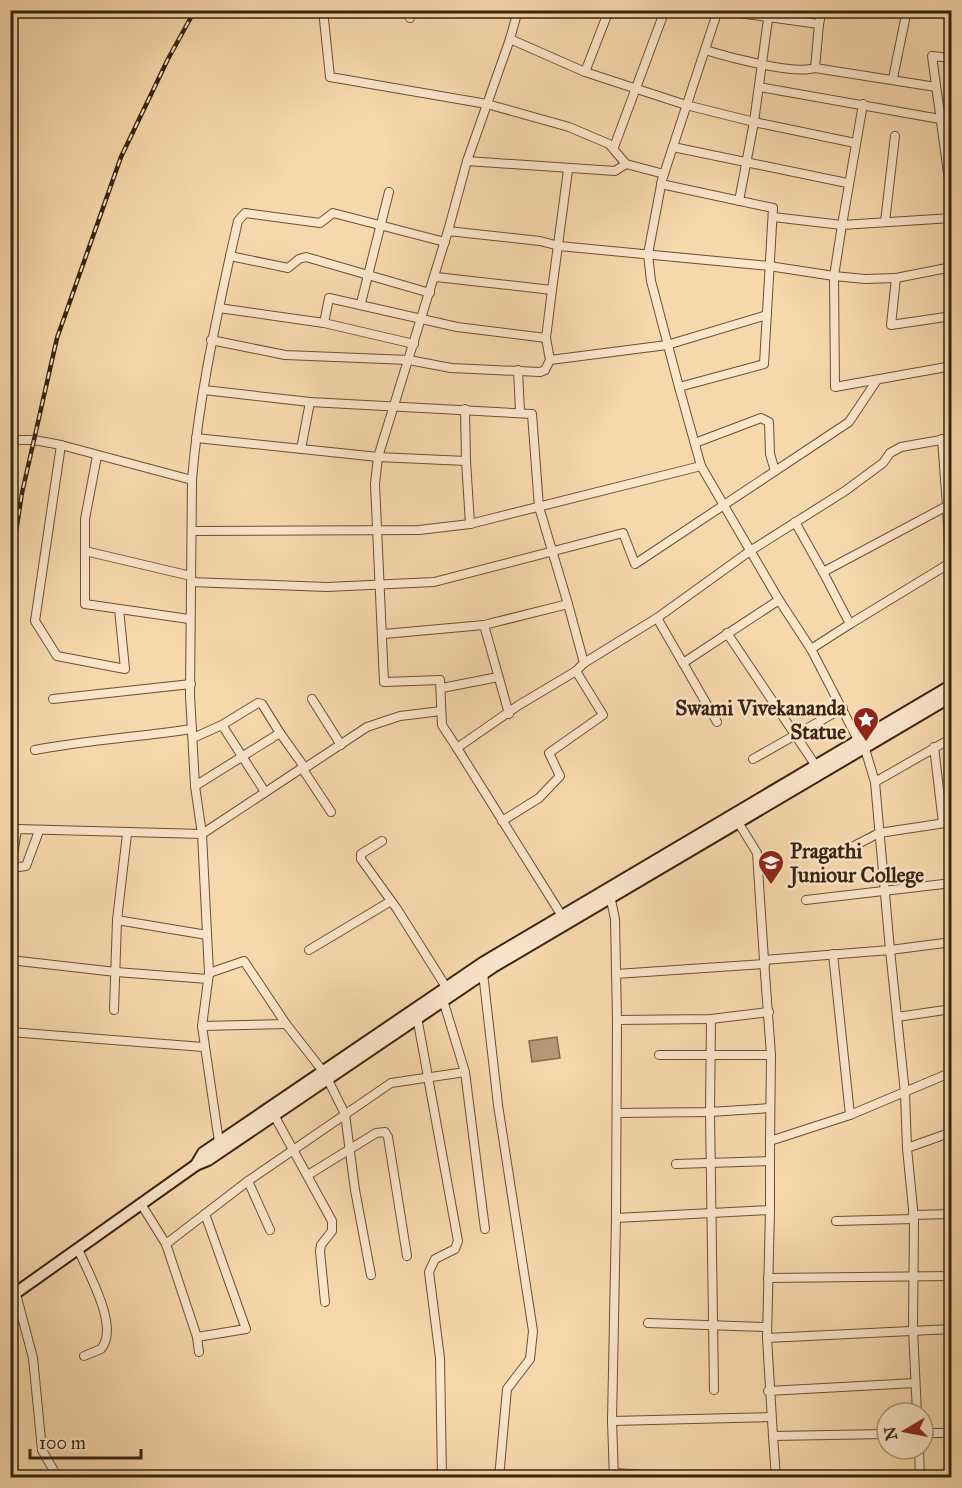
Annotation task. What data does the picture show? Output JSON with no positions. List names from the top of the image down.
{
  "places": {
    "place": ["Swami Vivekananda Statue"],
    "school or university": ["Pragathi Juniour College"]
  },
  "scale_bar": "100 m",
  "north": "left"
}
